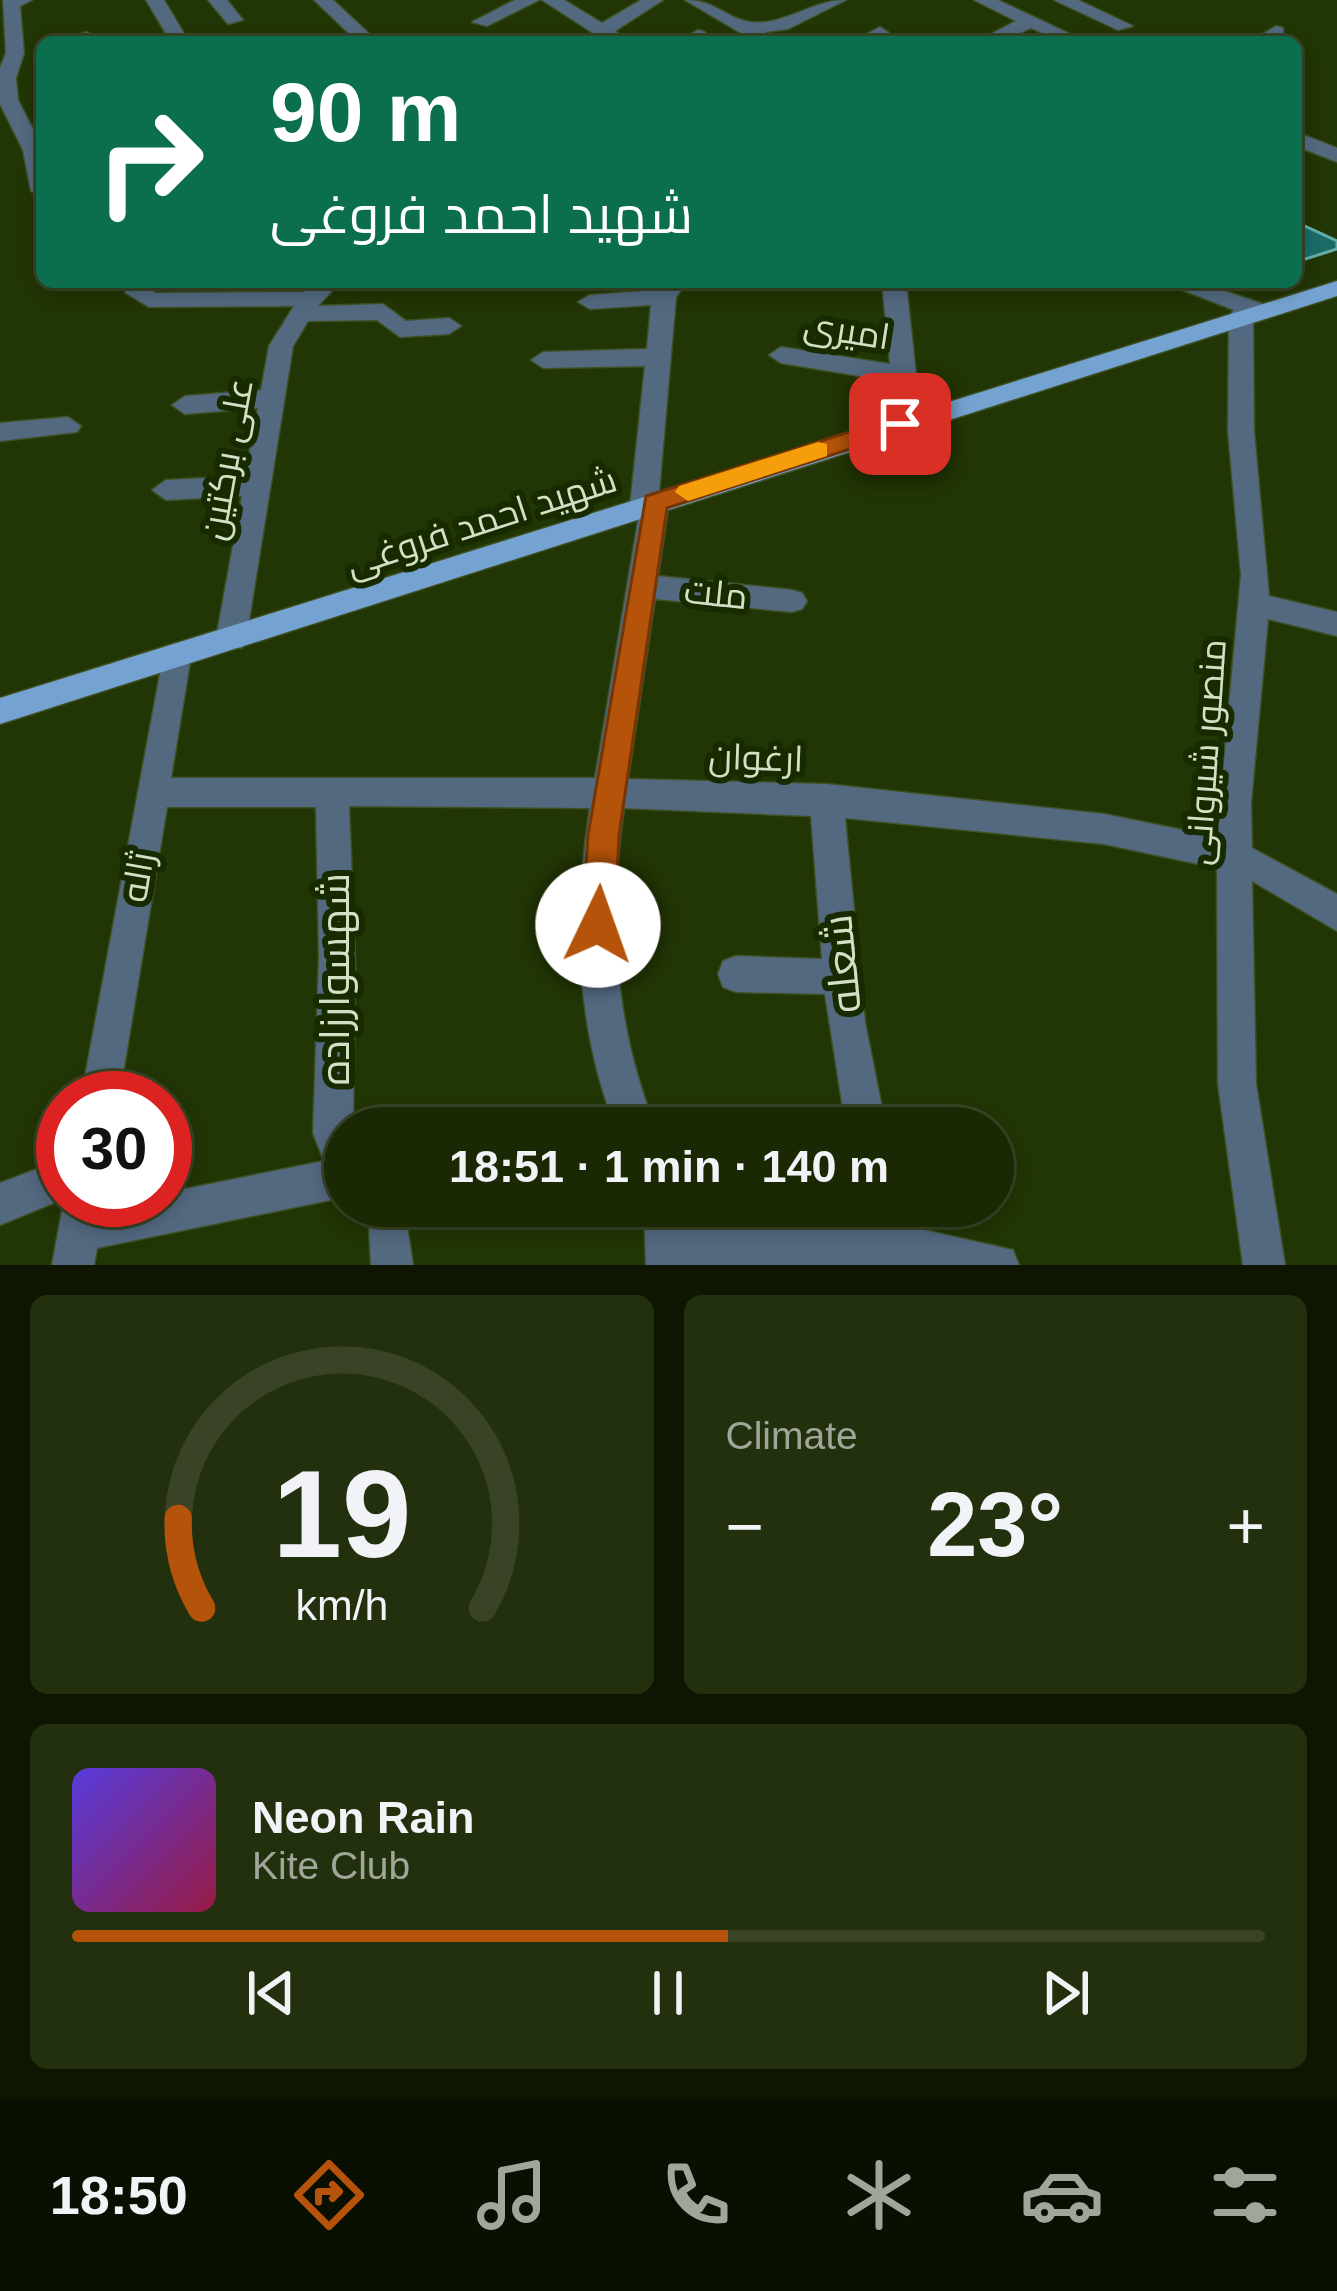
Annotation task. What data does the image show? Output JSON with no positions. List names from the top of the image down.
{
  "streets": {
    "main road": ["شهید احمد فروغی"],
    "street": [
      "امیری",
      "علی برکتین",
      "ملت",
      "منصور شیروانی",
      "ارغوان",
      "ژاله",
      "شعله",
      "شهسوارزاده"
    ]
  },
  "crossings": [
    ["علی برکتین", "شهید احمد فروغی"],
    ["شهید احمد فروغی", "ملت"],
    ["شهید احمد فروغی", "منصور شیروانی"],
    ["شهید احمد فروغی", "ژاله"],
    ["ملت", "ارغوان"],
    ["منصور شیروانی", "ارغوان"],
    ["ارغوان", "ژاله"],
    ["ارغوان", "شعله"],
    ["ارغوان", "شهسوارزاده"]
  ],
  "page": {
    "turn": ["90 m", "شهید احمد فروغی"],
    "limit": "30",
    "trip": "18:51 · 1 min · 140 m",
    "tile": "Climate",
    "heat": ["−", "23°", "+"],
    "song": ["Neon Rain", "Kite Club"],
    "tabs": "18:50",
    "gauge": ["19", "km/h"]
  }
}
